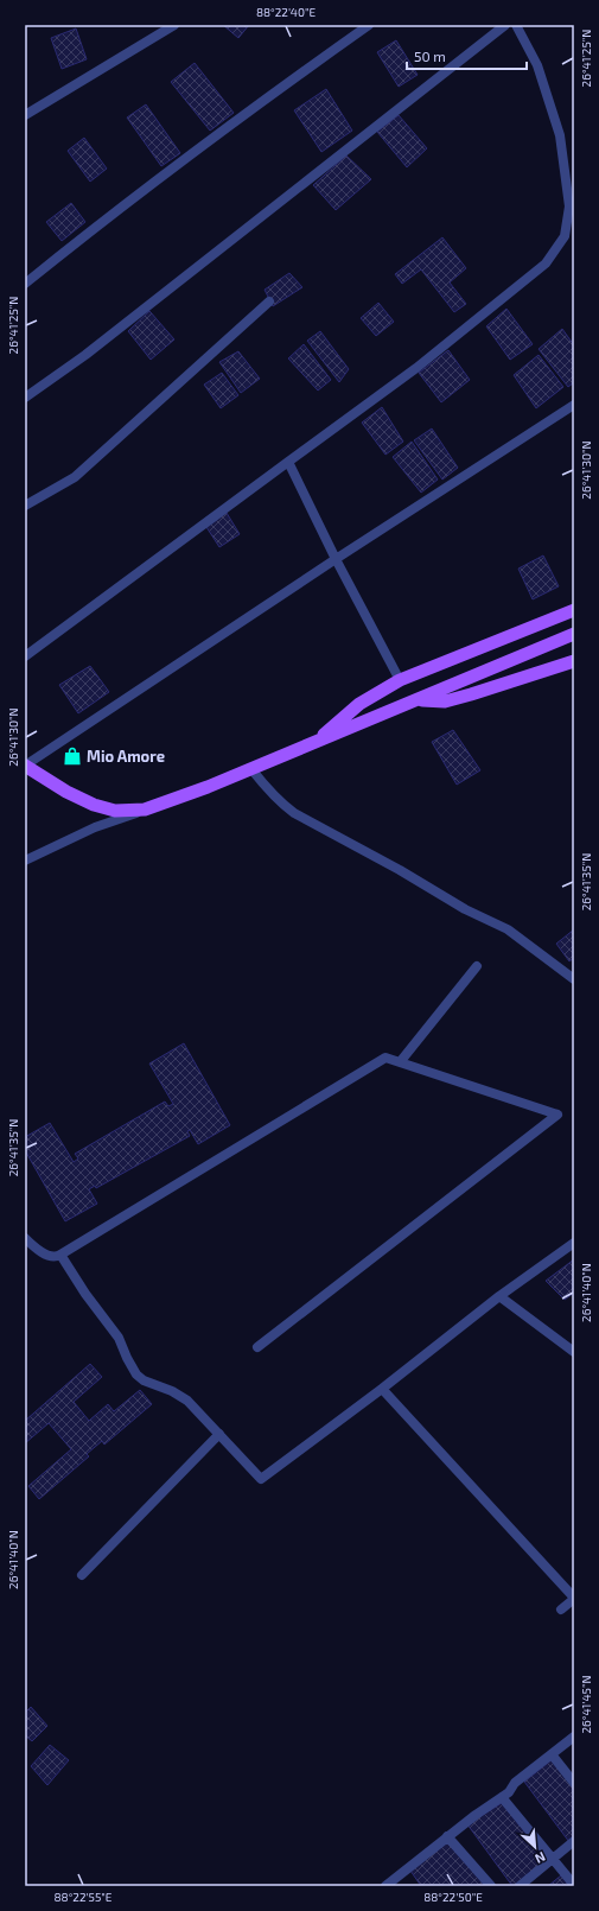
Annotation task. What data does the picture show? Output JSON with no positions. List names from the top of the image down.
{
  "places": {
    "shop": ["Mio Amore"]
  },
  "scale_bar": "50 m",
  "north": "bottom right",
  "coordinates": [
    "88°22'40\"E",
    "26°41'25\"N",
    "26°41'30\"N",
    "26°41'35\"N",
    "26°41'40\"N",
    "26°41'45\"N",
    "88°22'55\"E",
    "88°22'50\"E"
  ]
}
